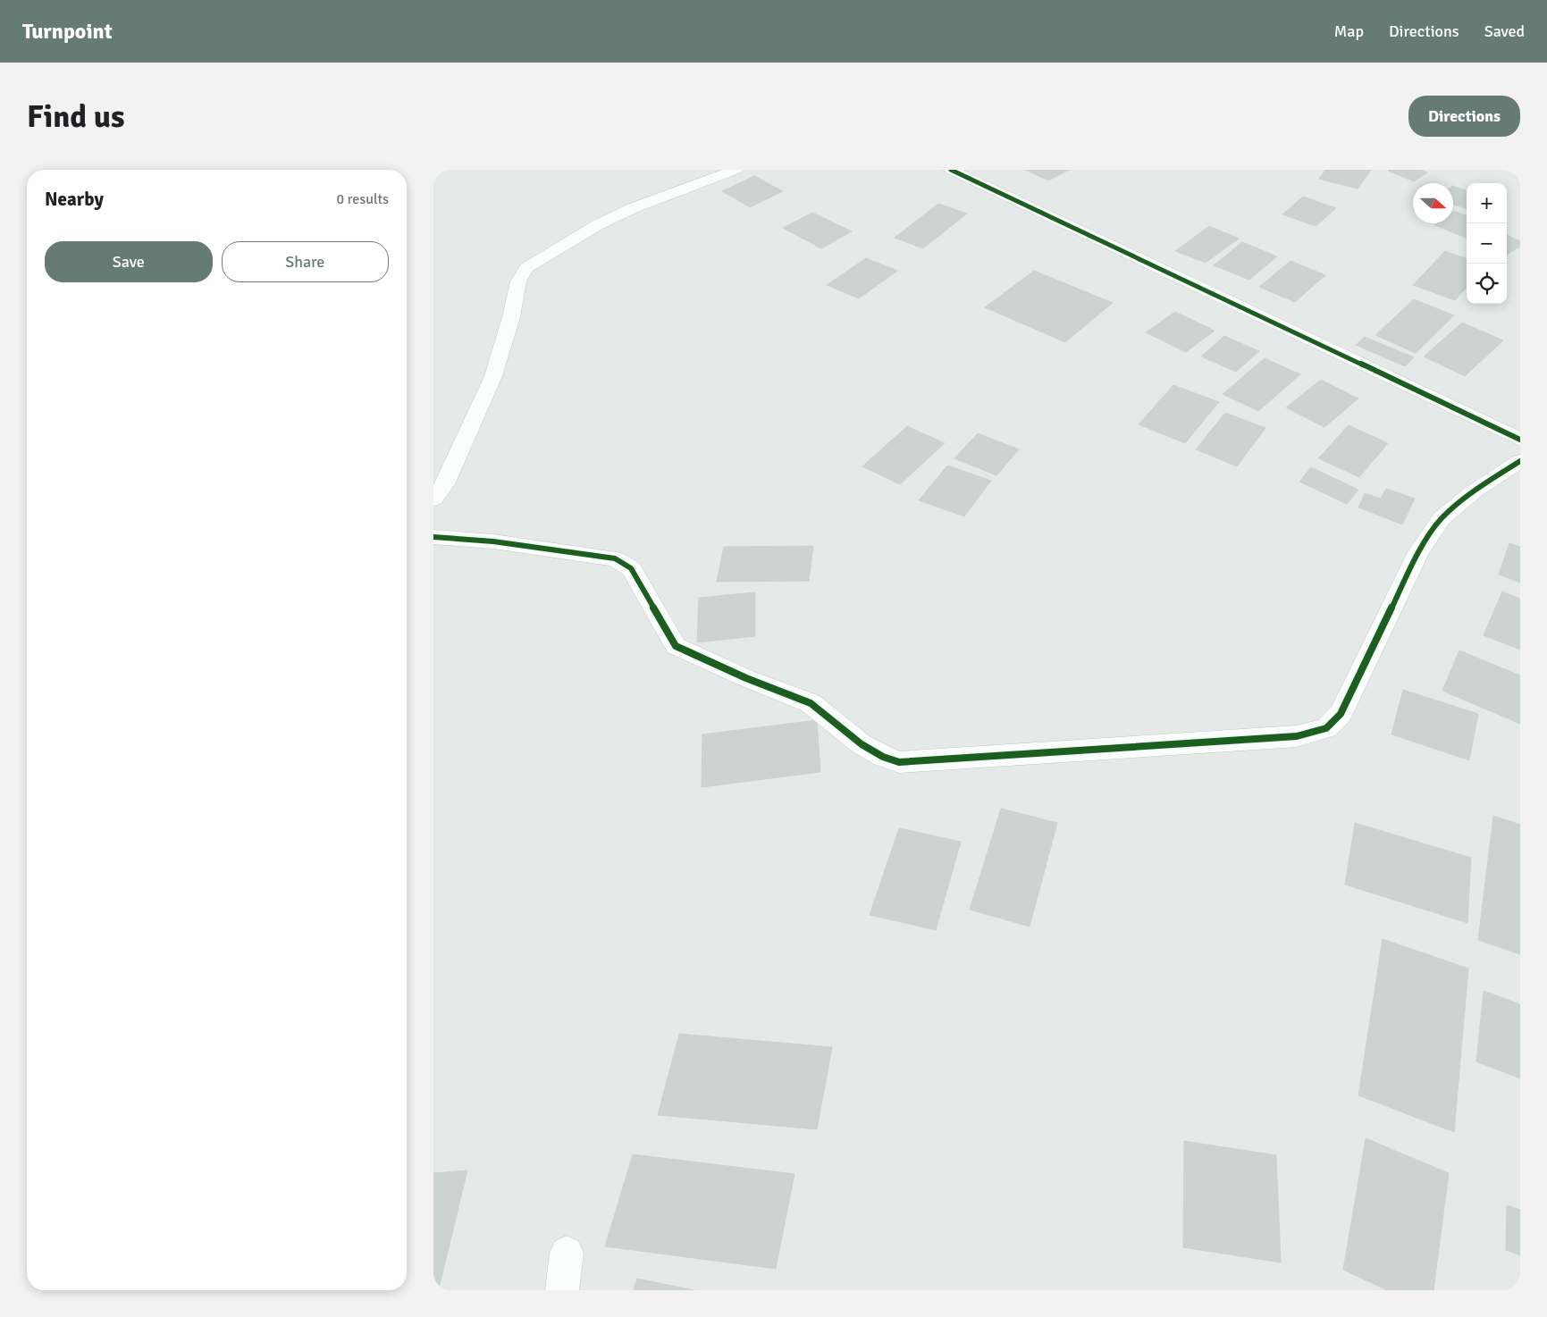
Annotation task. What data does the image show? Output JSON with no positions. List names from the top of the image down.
{
  "north": "right",
  "page": {
    "header": "Turnpoint",
    "nav": ["Map", "Directions", "Saved"],
    "buttons": [
      "Directions",
      ["Save", "Share"]
    ],
    "title": "Find us",
    "heading": ["Nearby", "0 results"],
    "map_buttons": ["+", "−"]
  }
}
